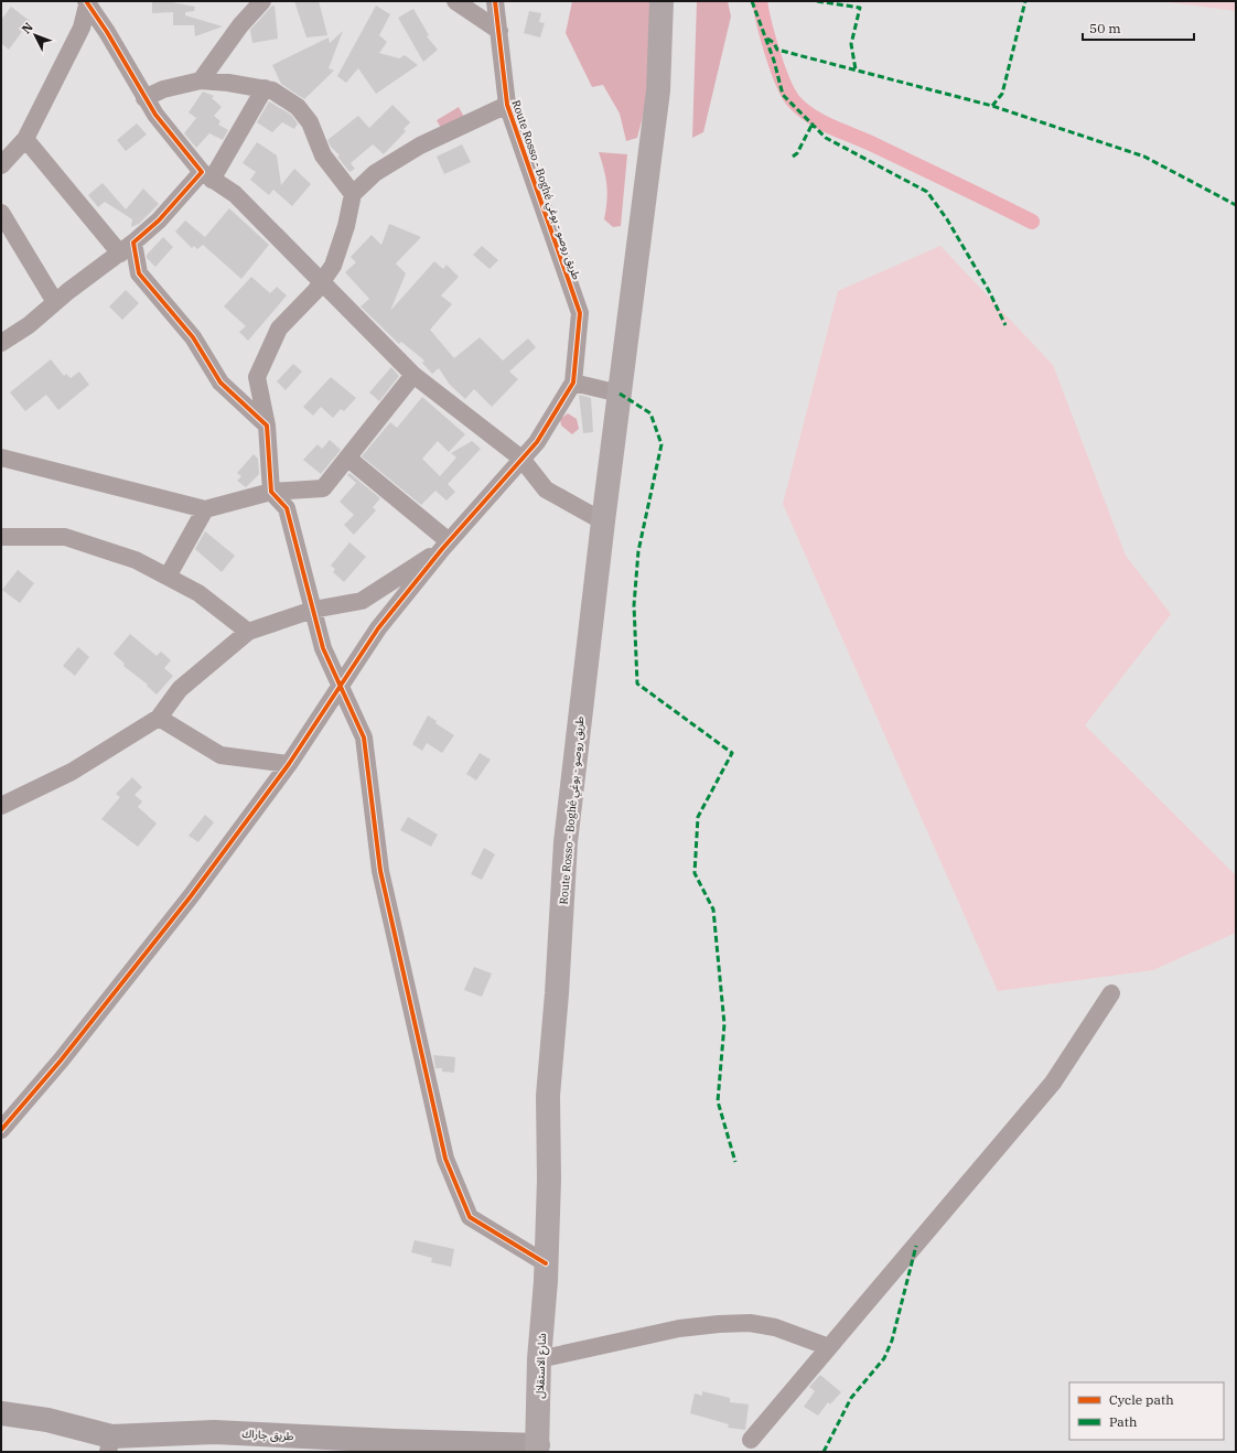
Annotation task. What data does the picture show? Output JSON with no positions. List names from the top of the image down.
{
  "streets": {
    "highway": ["Route Rosso - Boghé طريق روصو - بوغي", "شارع الاستقلال"],
    "street": ["طريق جاراك"]
  },
  "crossings": [
    ["Route Rosso - Boghé طريق روصو - بوغي", "شارع الاستقلال"],
    ["شارع الاستقلال", "طريق جاراك"]
  ],
  "legend": ["Cycle path", "Path"],
  "scale_bar": "50 m",
  "north": "top left"
}
